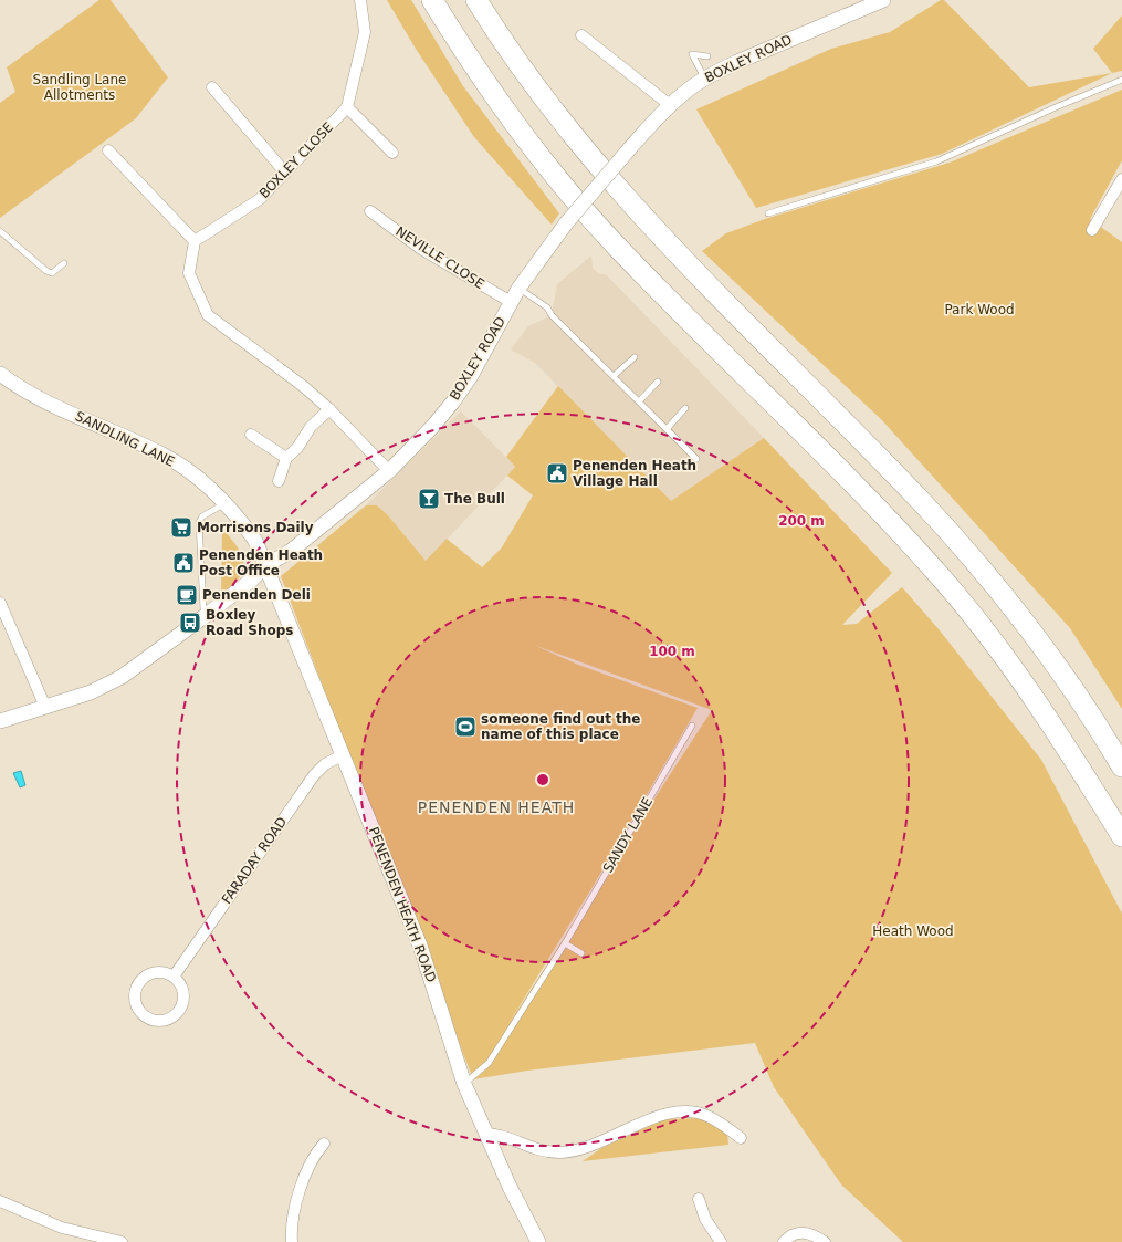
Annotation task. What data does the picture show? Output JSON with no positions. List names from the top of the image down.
{
  "streets": {
    "street": [
      "BOXLEY ROAD",
      "BOXLEY CLOSE",
      "NEVILLE CLOSE",
      "SANDLING LANE",
      "FARADAY ROAD",
      "PENENDEN HEATH ROAD"
    ],
    "lane": ["SANDY LANE"]
  },
  "crossings": [
    ["BOXLEY ROAD", "NEVILLE CLOSE"],
    ["BOXLEY ROAD", "SANDLING LANE"],
    ["BOXLEY ROAD", "PENENDEN HEATH ROAD"],
    ["SANDLING LANE", "PENENDEN HEATH ROAD"],
    ["SANDY LANE", "PENENDEN HEATH ROAD"],
    ["FARADAY ROAD", "PENENDEN HEATH ROAD"]
  ],
  "districts": ["PENENDEN HEATH"],
  "parks": ["Sandling Lane Allotments", "Park Wood", "Heath Wood"],
  "places": {
    "public building": ["Penenden Heath Village Hall", "Penenden Heath Post Office"],
    "bar": ["The Bull"],
    "supermarket": ["Morrisons Daily"],
    "cafe": ["Penenden Deli"],
    "bus stop": ["Boxley Road Shops"],
    "sports": ["someone find out the name of this place"]
  },
  "rings": ["200 m", "100 m"]
}
